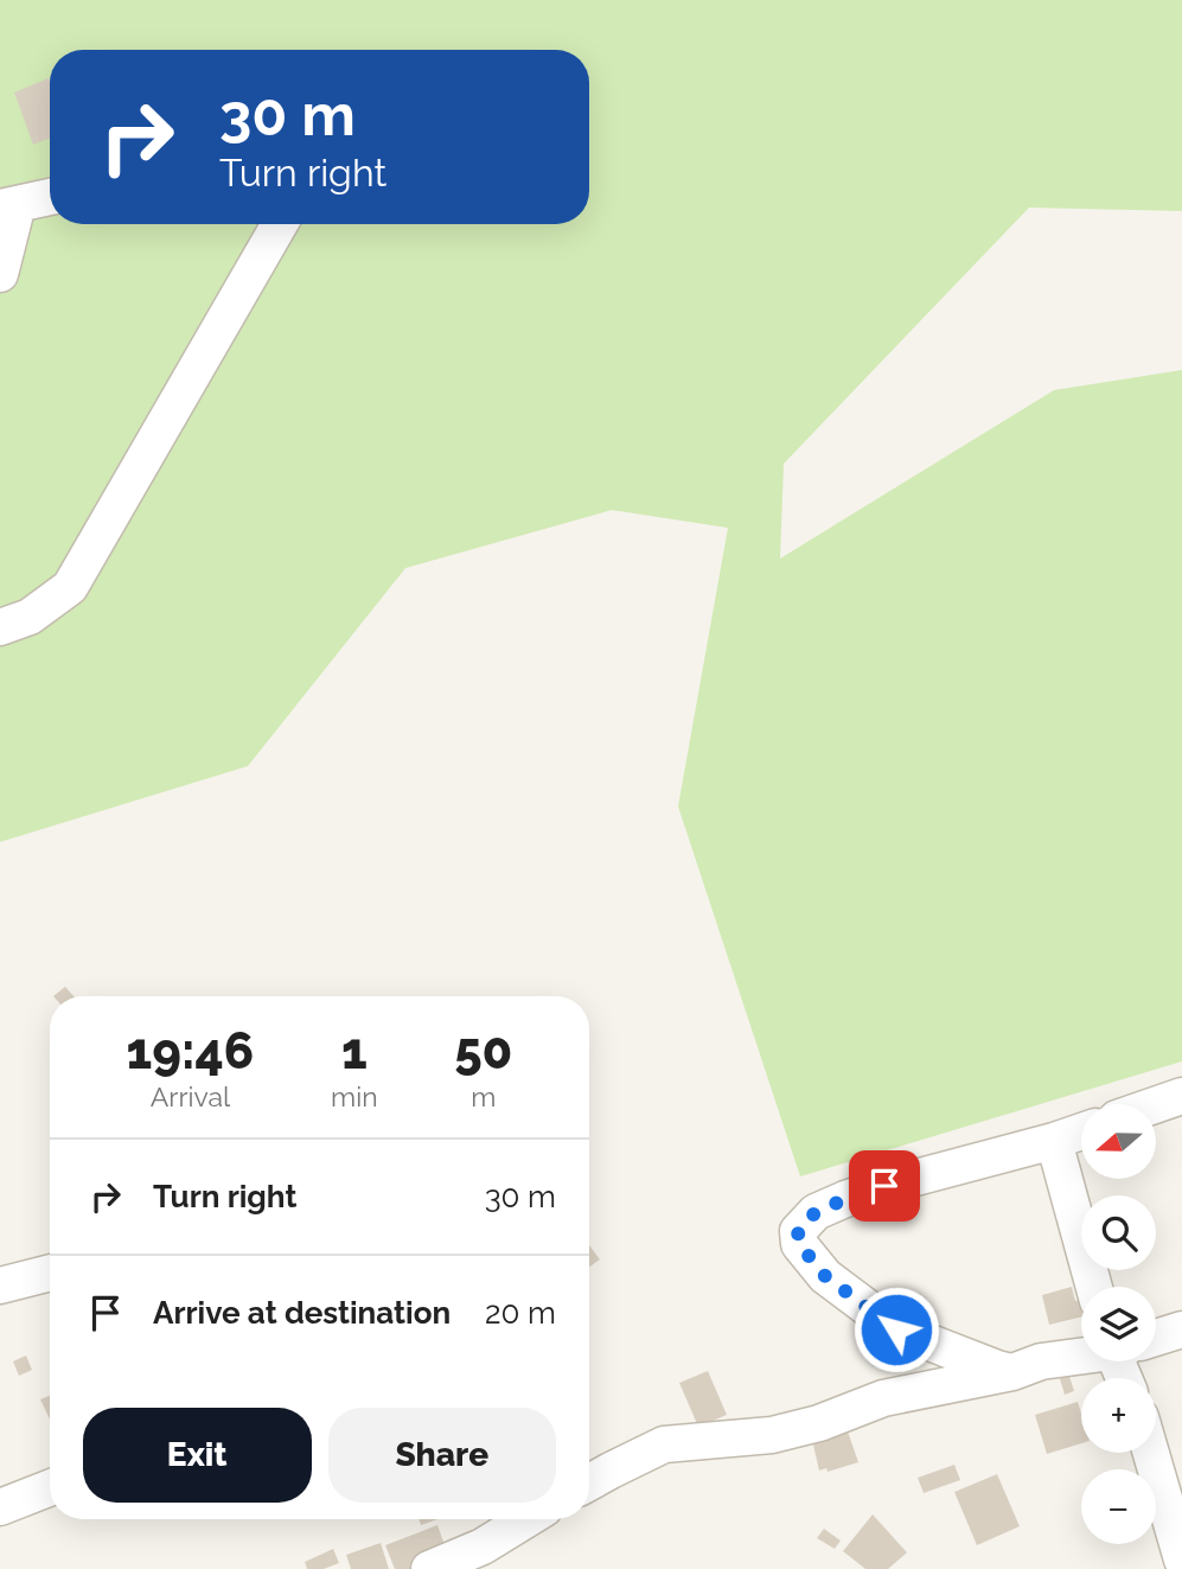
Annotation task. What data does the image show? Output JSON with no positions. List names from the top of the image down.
{
  "north": "left",
  "page": {
    "turn": ["30 m", "Turn right"],
    "eta": [
      "19:46",
      "Arrival",
      "1",
      "min",
      "50",
      "m"
    ],
    "map_buttons": ["+", "−"],
    "list": [
      {
        "name": "Turn right",
        "value": "30 m"
      },
      {
        "name": "Arrive at destination",
        "value": "20 m"
      }
    ],
    "buttons": ["Exit", "Share"]
  }
}
